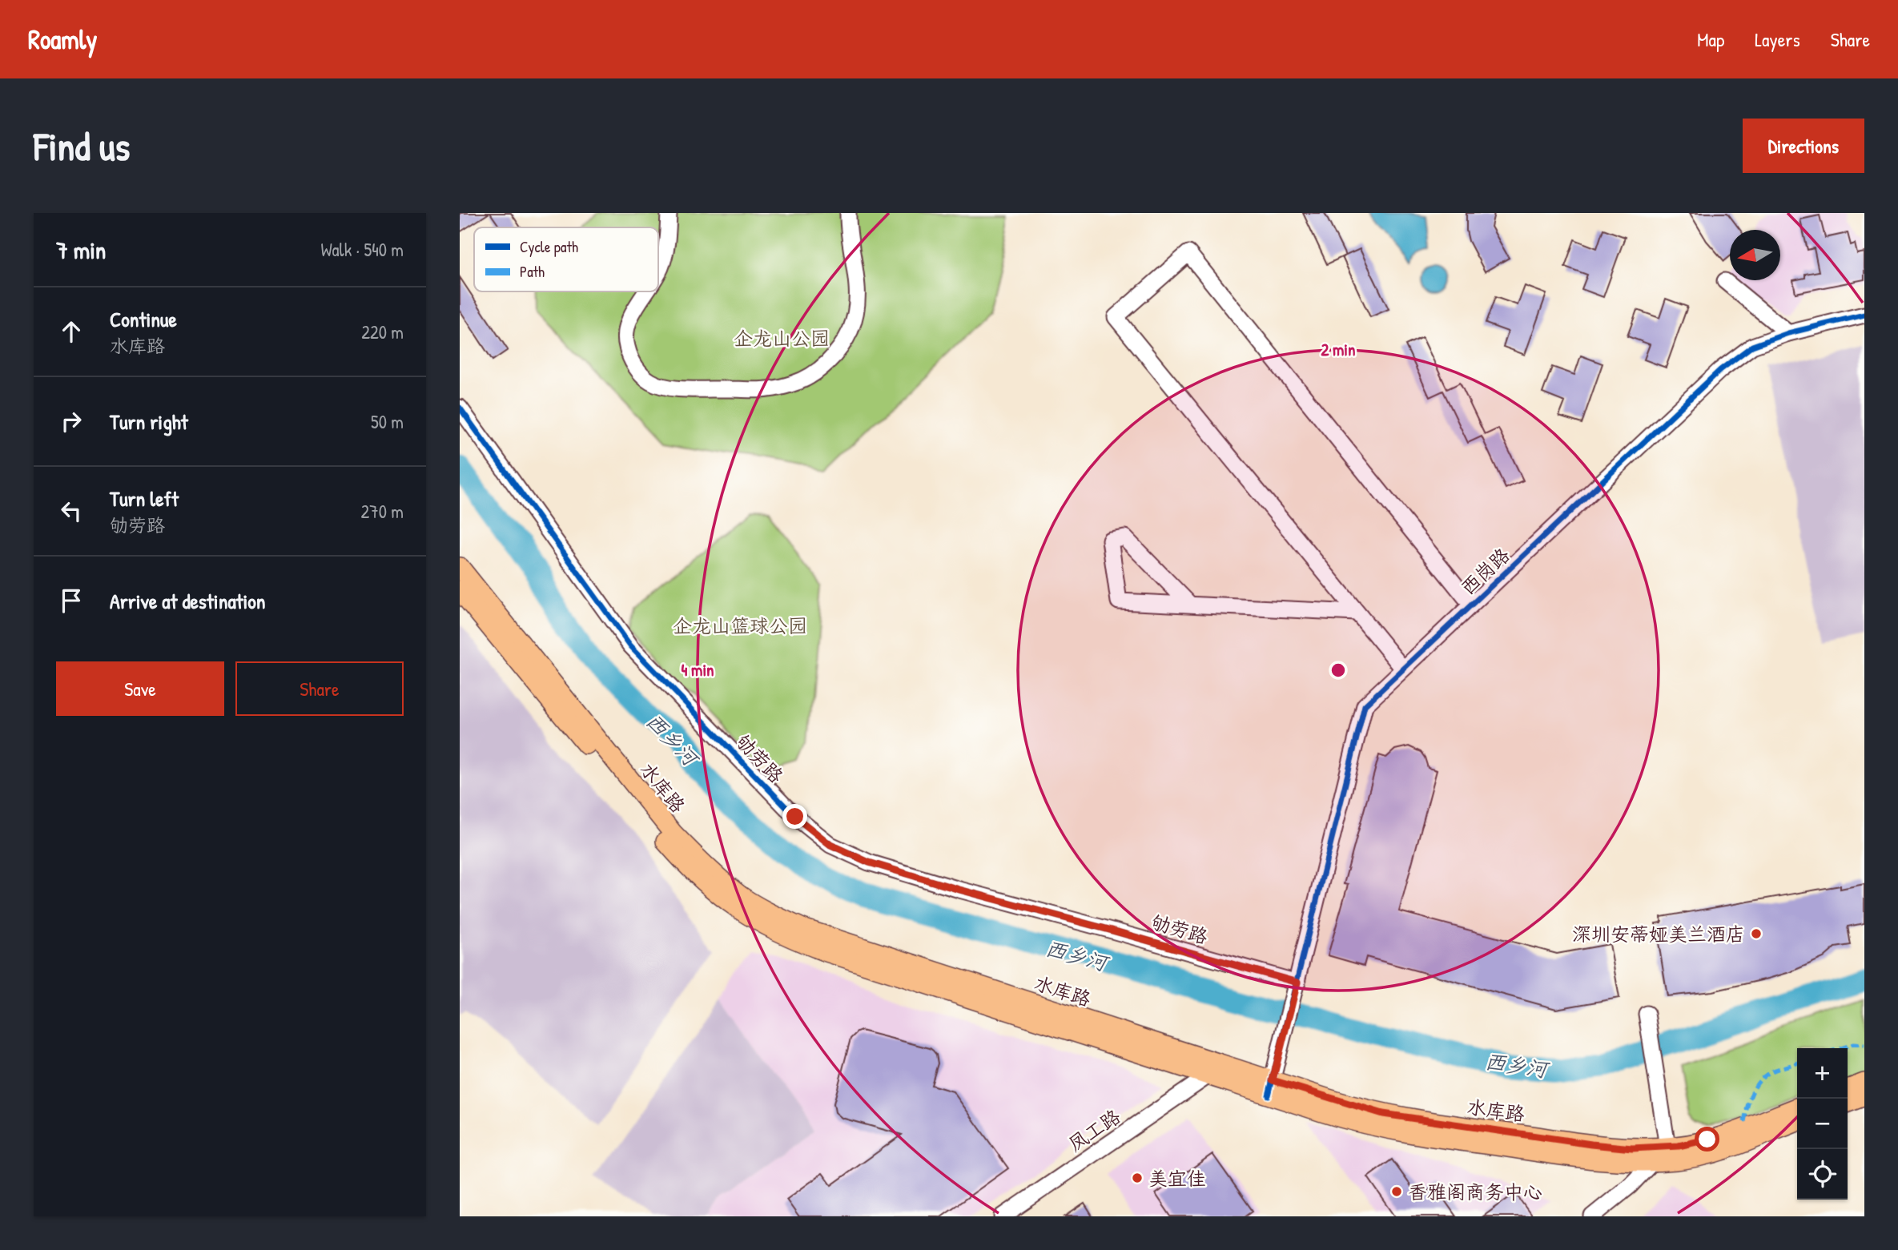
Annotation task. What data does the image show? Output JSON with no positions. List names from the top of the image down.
{
  "streets": {
    "main road": ["水库路"],
    "street": ["西岗路", "劬劳路", "凤工路"]
  },
  "crossings": [
    ["西岗路", "劬劳路"],
    ["西岗路", "水库路"],
    ["水库路", "凤工路"]
  ],
  "water": ["西乡河"],
  "parks": ["企龙山公园", "企龙山篮球公园"],
  "places": ["深圳安蒂娅美兰酒店", "美宜佳", "香雅阁商务中心"],
  "legend": ["Cycle path", "Path"],
  "north": "left",
  "page": {
    "header": "Roamly",
    "nav": ["Map", "Layers", "Share"],
    "buttons": [
      "Directions",
      ["Save", "Share"]
    ],
    "title": "Find us",
    "heading": ["7 min", "Walk · 540 m"],
    "list": [
      ["Continue", "水库路", "220 m"],
      ["Turn right", "50 m"],
      ["Turn left", "劬劳路", "270 m"],
      "Arrive at destination"
    ],
    "map_buttons": ["+", "−"]
  },
  "rings": ["2 min", "4 min"]
}
